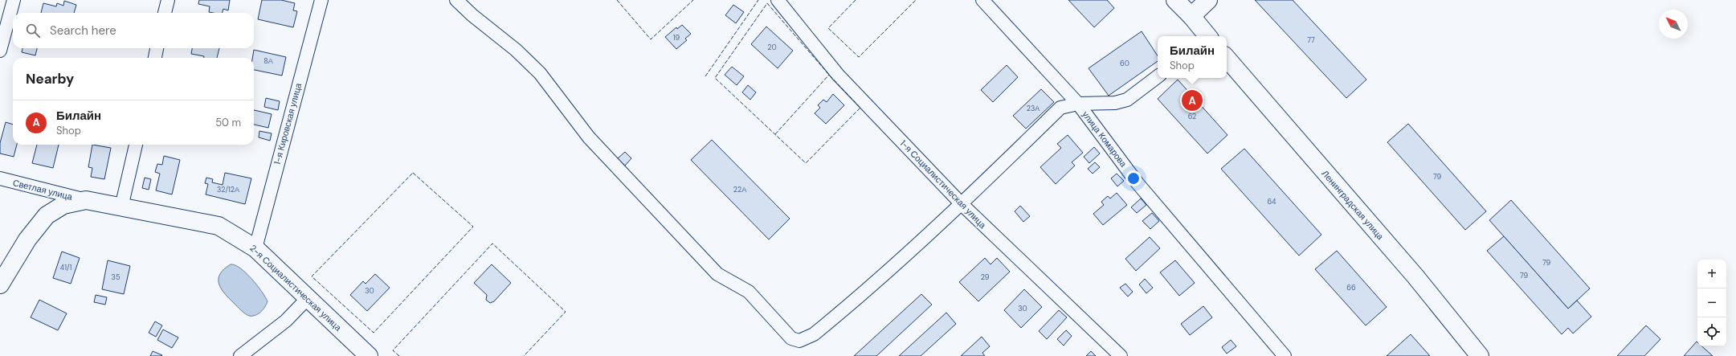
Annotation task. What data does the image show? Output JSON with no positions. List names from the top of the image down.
{
  "streets": {
    "street": [
      "1-я Кировская улица",
      "улица Комарова",
      "1-я Социалистическая улица",
      "Светлая улица",
      "Ленинградская улица",
      "2-я Социалистическая улица"
    ]
  },
  "crossings": [
    ["1-я Кировская улица", "2-я Социалистическая улица"],
    ["Светлая улица", "2-я Социалистическая улица"]
  ],
  "house_numbers": [
    "19",
    "77",
    "20",
    "8А",
    "60",
    "23А",
    "62",
    "79",
    "32/12А",
    "22А",
    "64",
    "79",
    "41/1",
    "79",
    "35",
    "29",
    "66",
    "30",
    "30"
  ],
  "north": "top left",
  "page": {
    "search": "Search here",
    "popup": ["Билайн", "Shop"],
    "heading": "Nearby",
    "pins": "A",
    "list": [
      {
        "mark": "A",
        "name": "Билайн",
        "note": "Shop",
        "value": "50 m"
      }
    ],
    "map_buttons": ["+", "−"]
  }
}
